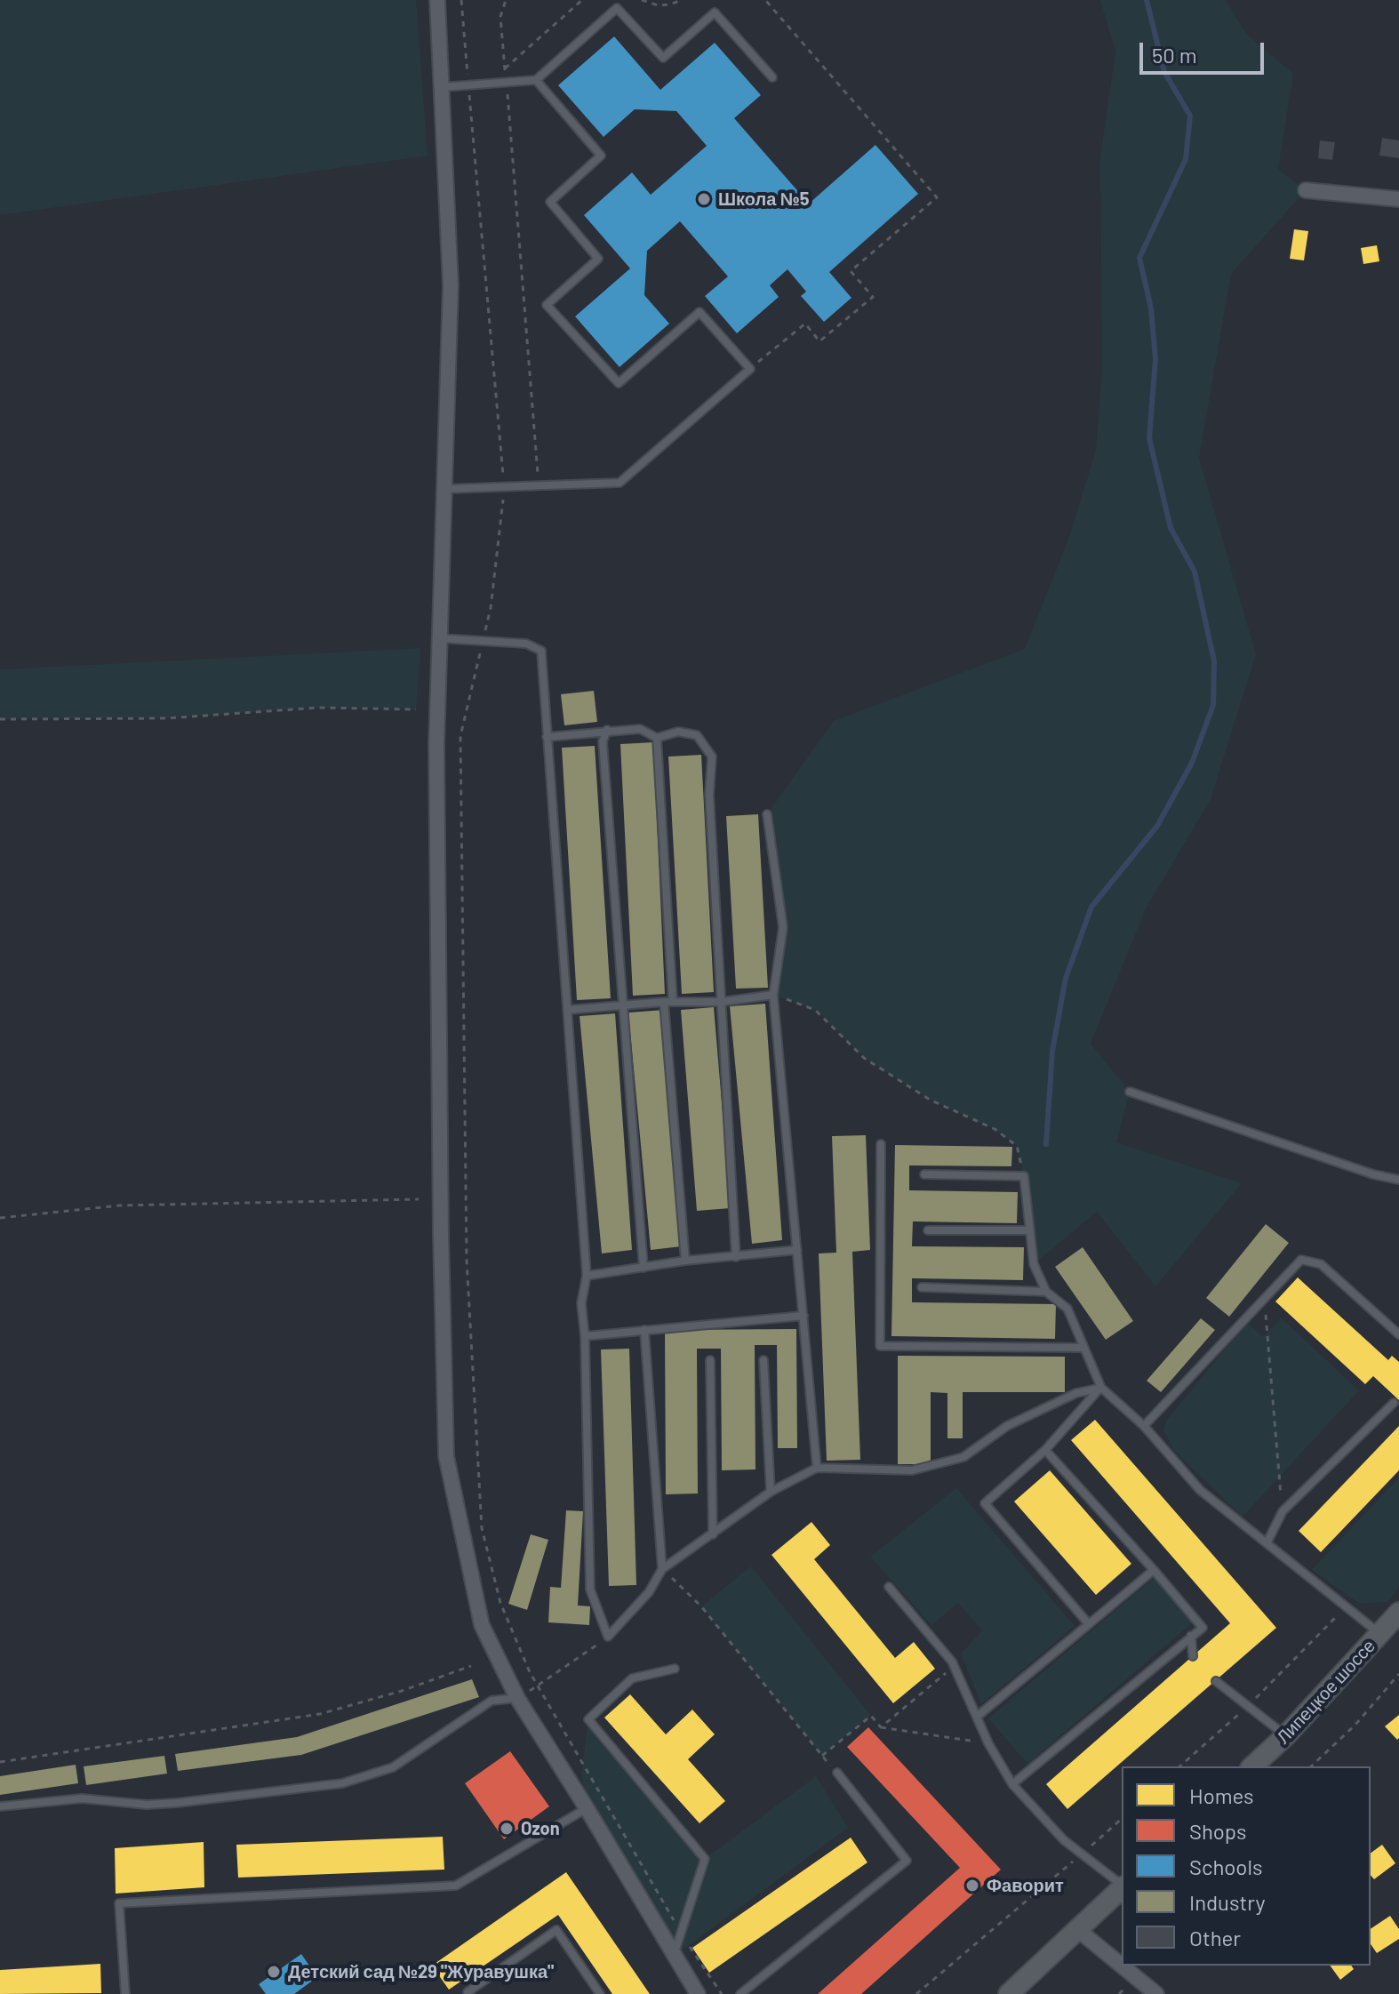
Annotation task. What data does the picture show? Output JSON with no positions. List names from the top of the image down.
{
  "streets": {
    "main road": ["Липецкое шоссе"]
  },
  "places": [
    "Школа №5",
    "Ozon",
    "Фаворит",
    "Детский сад №29 \"Журавушка\""
  ],
  "legend": [
    "Homes",
    "Shops",
    "Schools",
    "Industry",
    "Other"
  ],
  "scale_bar": "50 m"
}
